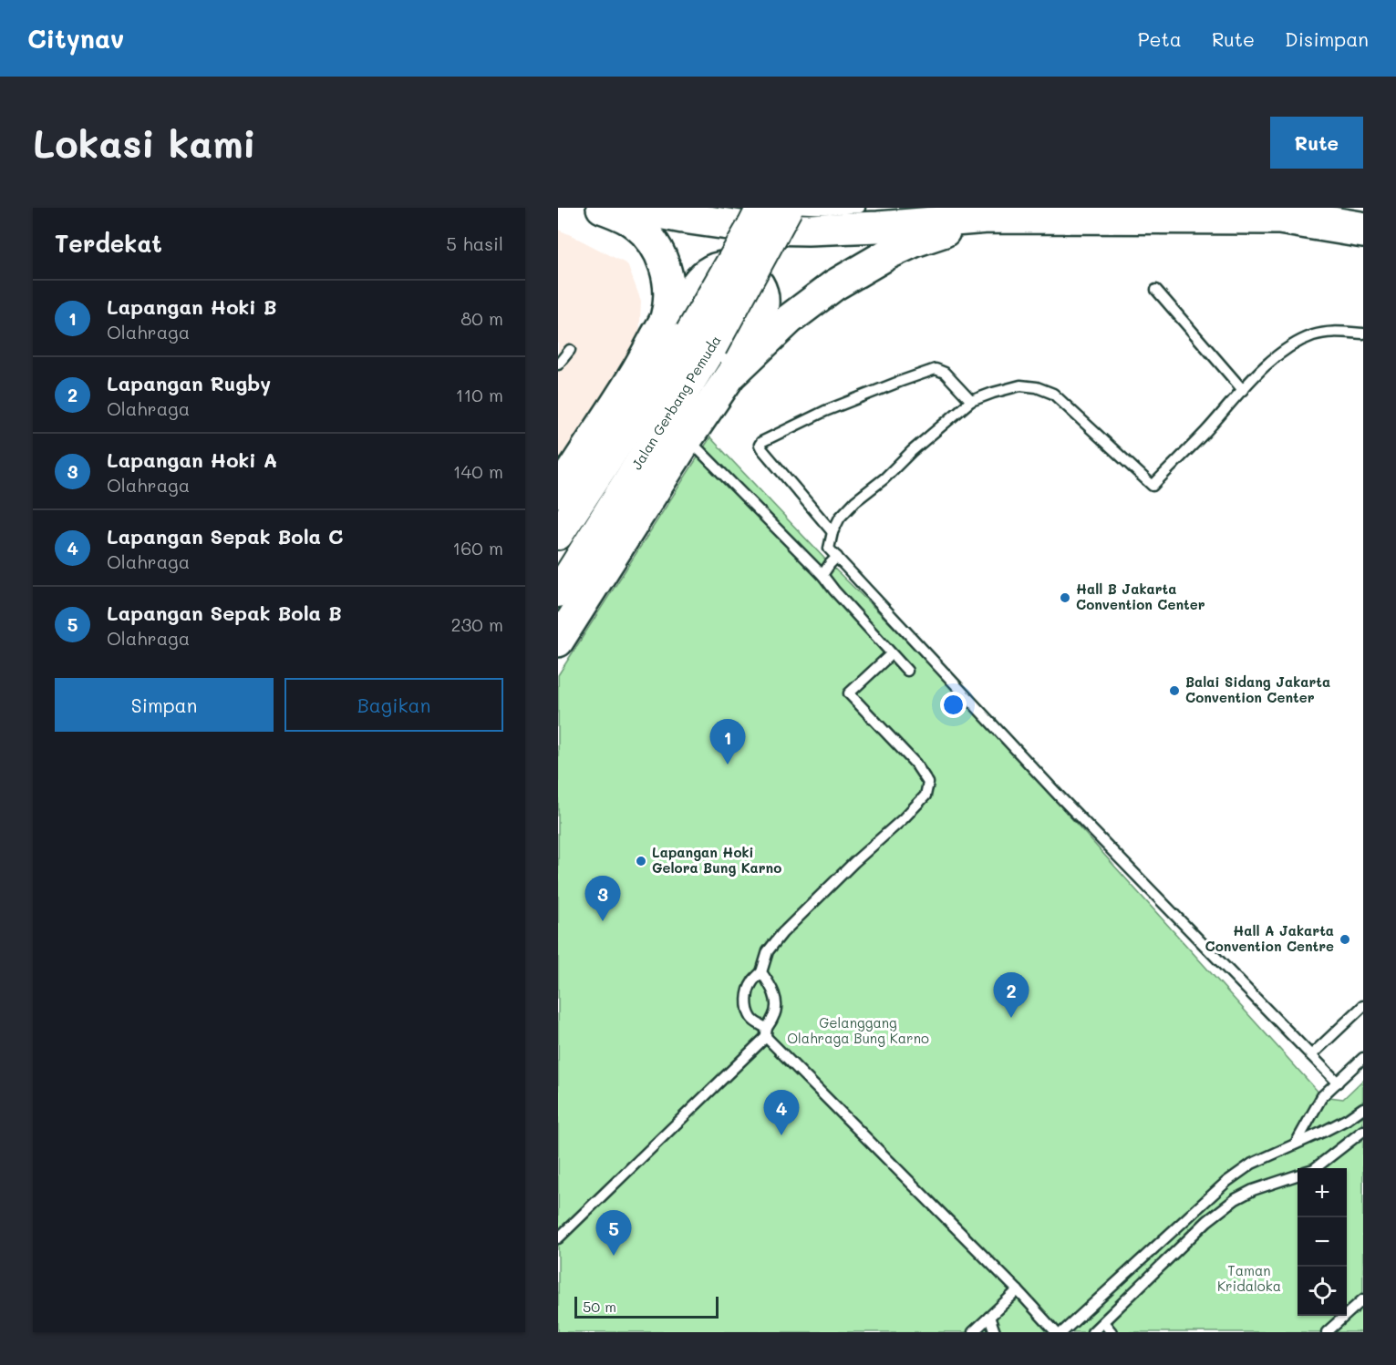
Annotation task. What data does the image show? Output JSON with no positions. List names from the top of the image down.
{
  "streets": {
    "main road": ["Jalan Gerbang Pemuda"]
  },
  "parks": ["Gelanggang Olahraga Bung Karno", "Taman Kridaloka"],
  "places": [
    "Hall B Jakarta Convention Center",
    "Balai Sidang Jakarta Convention Center",
    "Lapangan Hoki Gelora Bung Karno",
    "Hall A Jakarta Convention Centre"
  ],
  "scale_bar": "50 m",
  "page": {
    "header": "Citynav",
    "nav": ["Peta", "Rute", "Disimpan"],
    "buttons": [
      "Rute",
      ["Simpan", "Bagikan"]
    ],
    "title": "Lokasi kami",
    "heading": ["Terdekat", "5 hasil"],
    "list": [
      {
        "mark": "1",
        "name": "Lapangan Hoki B",
        "note": "Olahraga",
        "value": "80 m"
      },
      {
        "mark": "2",
        "name": "Lapangan Rugby",
        "note": "Olahraga",
        "value": "110 m"
      },
      {
        "mark": "3",
        "name": "Lapangan Hoki A",
        "note": "Olahraga",
        "value": "140 m"
      },
      {
        "mark": "4",
        "name": "Lapangan Sepak Bola C",
        "note": "Olahraga",
        "value": "160 m"
      },
      {
        "mark": "5",
        "name": "Lapangan Sepak Bola B",
        "note": "Olahraga",
        "value": "230 m"
      }
    ],
    "pins": [
      "1",
      "3",
      "2",
      "4",
      "5"
    ],
    "map_buttons": ["+", "−"],
    "scale": "50 m"
  }
}
